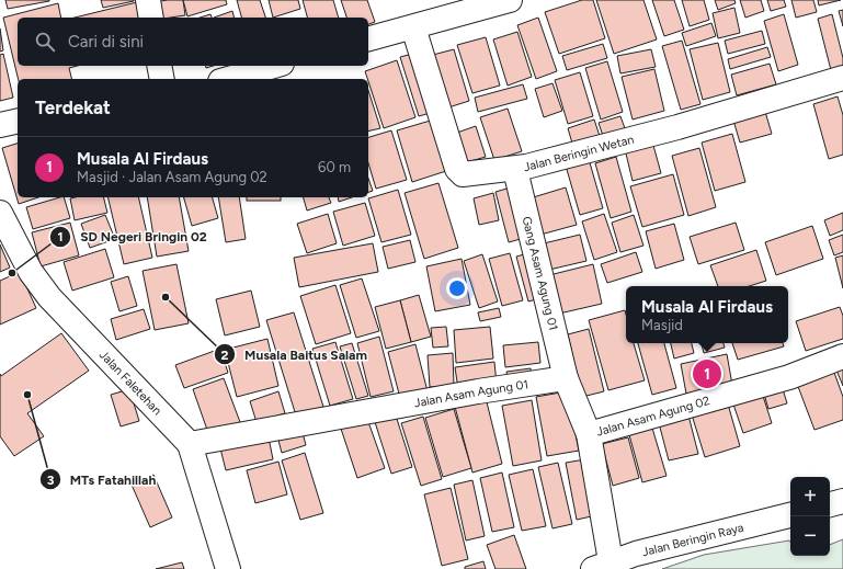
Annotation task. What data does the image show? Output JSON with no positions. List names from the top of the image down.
{
  "streets": {
    "street": [
      "Jalan Beringin Wetan",
      "Gang Asam Agung 01",
      "Jalan Faletehan",
      "Jalan Asam Agung 01",
      "Jalan Asam Agung 02",
      "Jalan Beringin Raya"
    ]
  },
  "crossings": [
    ["Jalan Beringin Wetan", "Gang Asam Agung 01"],
    ["Gang Asam Agung 01", "Jalan Asam Agung 01"],
    ["Jalan Faletehan", "Jalan Asam Agung 01"]
  ],
  "places": ["SD Negeri Bringin 02", "Musala Baitus Salam", "MTs Fatahillah"],
  "page": {
    "search": "Cari di sini",
    "heading": "Terdekat",
    "list": [
      {
        "mark": "1",
        "name": "Musala Al Firdaus",
        "note": "Masjid · Jalan Asam Agung 02",
        "value": "60 m"
      }
    ],
    "popup": ["Musala Al Firdaus", "Masjid"],
    "pins": "1",
    "map_buttons": ["+", "−"]
  }
}
